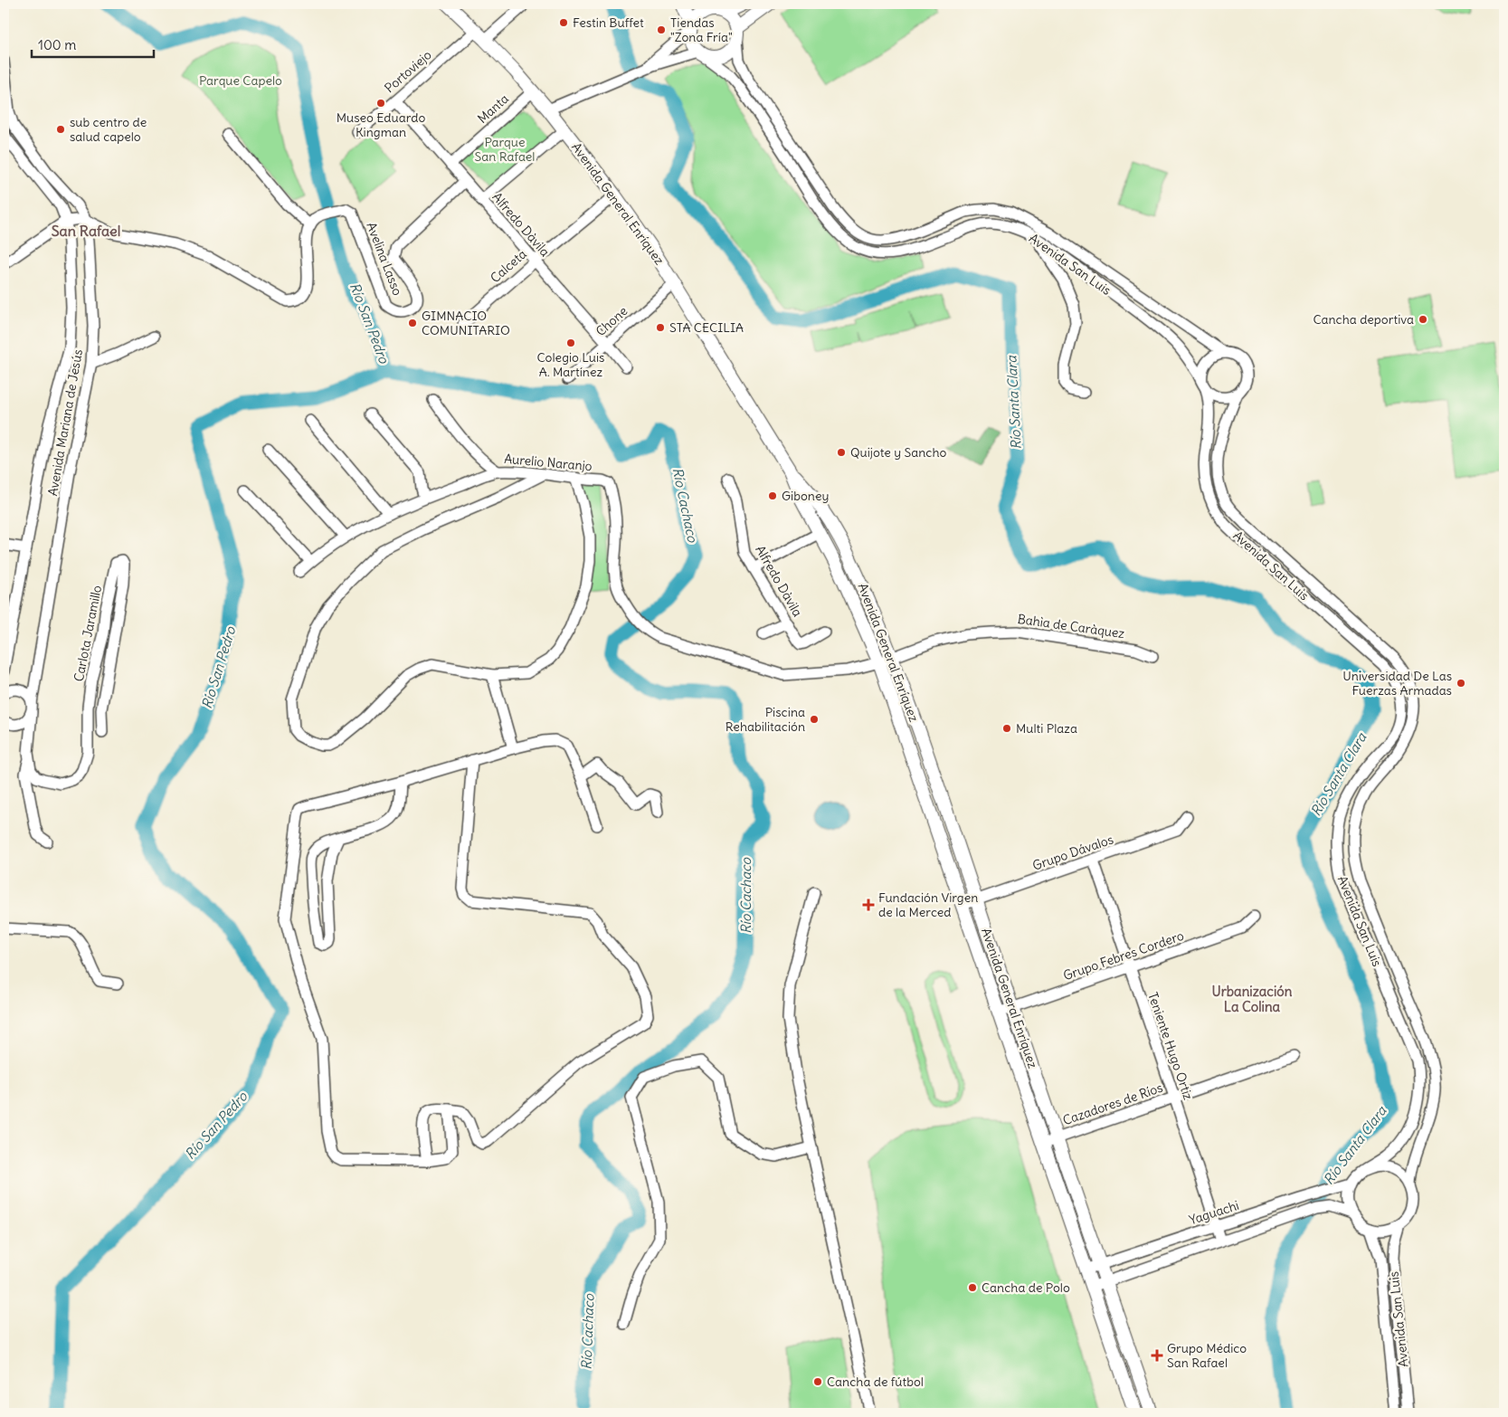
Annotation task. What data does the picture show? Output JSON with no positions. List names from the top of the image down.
{
  "streets": {
    "main road": ["Avenida General Enríquez"],
    "street": [
      "Portoviejo",
      "Manta",
      "Alfredo Dàvila",
      "Avelina Lasso",
      "Avenida San Luis",
      "Calceta",
      "Chone",
      "Avenida Mariana de Jesús",
      "Aurelio Naranjo",
      "Bahìa de Caràquez",
      "Carlota Jaramillo",
      "Grupo Dávalos",
      "Grupo Febres Cordero",
      "Teniente Hugo Ortiz",
      "Cazadores de Ríos",
      "Yaguachi"
    ]
  },
  "crossings": [
    ["Portoviejo", "Avenida General Enríquez"],
    ["Portoviejo", "Alfredo Dàvila"],
    ["Manta", "Avenida General Enríquez"],
    ["Manta", "Alfredo Dàvila"],
    ["Avenida General Enríquez", "Calceta"],
    ["Avenida General Enríquez", "Chone"],
    ["Avenida General Enríquez", "Aurelio Naranjo"],
    ["Avenida General Enríquez", "Bahìa de Caràquez"],
    ["Avenida General Enríquez", "Grupo Dávalos"],
    ["Avenida General Enríquez", "Grupo Febres Cordero"],
    ["Avenida General Enríquez", "Cazadores de Ríos"],
    ["Avenida General Enríquez", "Yaguachi"],
    ["Alfredo Dàvila", "Avelina Lasso"],
    ["Alfredo Dàvila", "Calceta"],
    ["Alfredo Dàvila", "Chone"],
    ["Avenida San Luis", "Yaguachi"],
    ["Aurelio Naranjo", "Bahìa de Caràquez"],
    ["Grupo Dávalos", "Teniente Hugo Ortiz"],
    ["Grupo Febres Cordero", "Teniente Hugo Ortiz"],
    ["Teniente Hugo Ortiz", "Cazadores de Ríos"],
    ["Teniente Hugo Ortiz", "Yaguachi"]
  ],
  "districts": ["San Rafael", "Urbanización La Colina"],
  "water": ["Río San Pedro", "Río Santa Clara", "Río Cachaco"],
  "parks": ["Parque Capelo", "Parque San Rafael"],
  "places": {
    "other": [
      "Festin Buffet",
      "Tiendas \"Zona Fría\"",
      "Museo Eduardo Kingman",
      "sub centro de salud capelo",
      "Cancha deportiva",
      "GIMNACIO COMUNITARIO",
      "STA CECILIA",
      "Colegio Luis A. Martínez",
      "Quijote y Sancho",
      "Giboney",
      "Universidad De Las Fuerzas Armadas",
      "Piscina Rehabilitación",
      "Multi Plaza",
      "Cancha de Polo",
      "Cancha de fútbol"
    ],
    "health": ["Fundación Virgen de la Merced", "Grupo Médico San Rafael"]
  },
  "scale_bar": "100 m"
}
